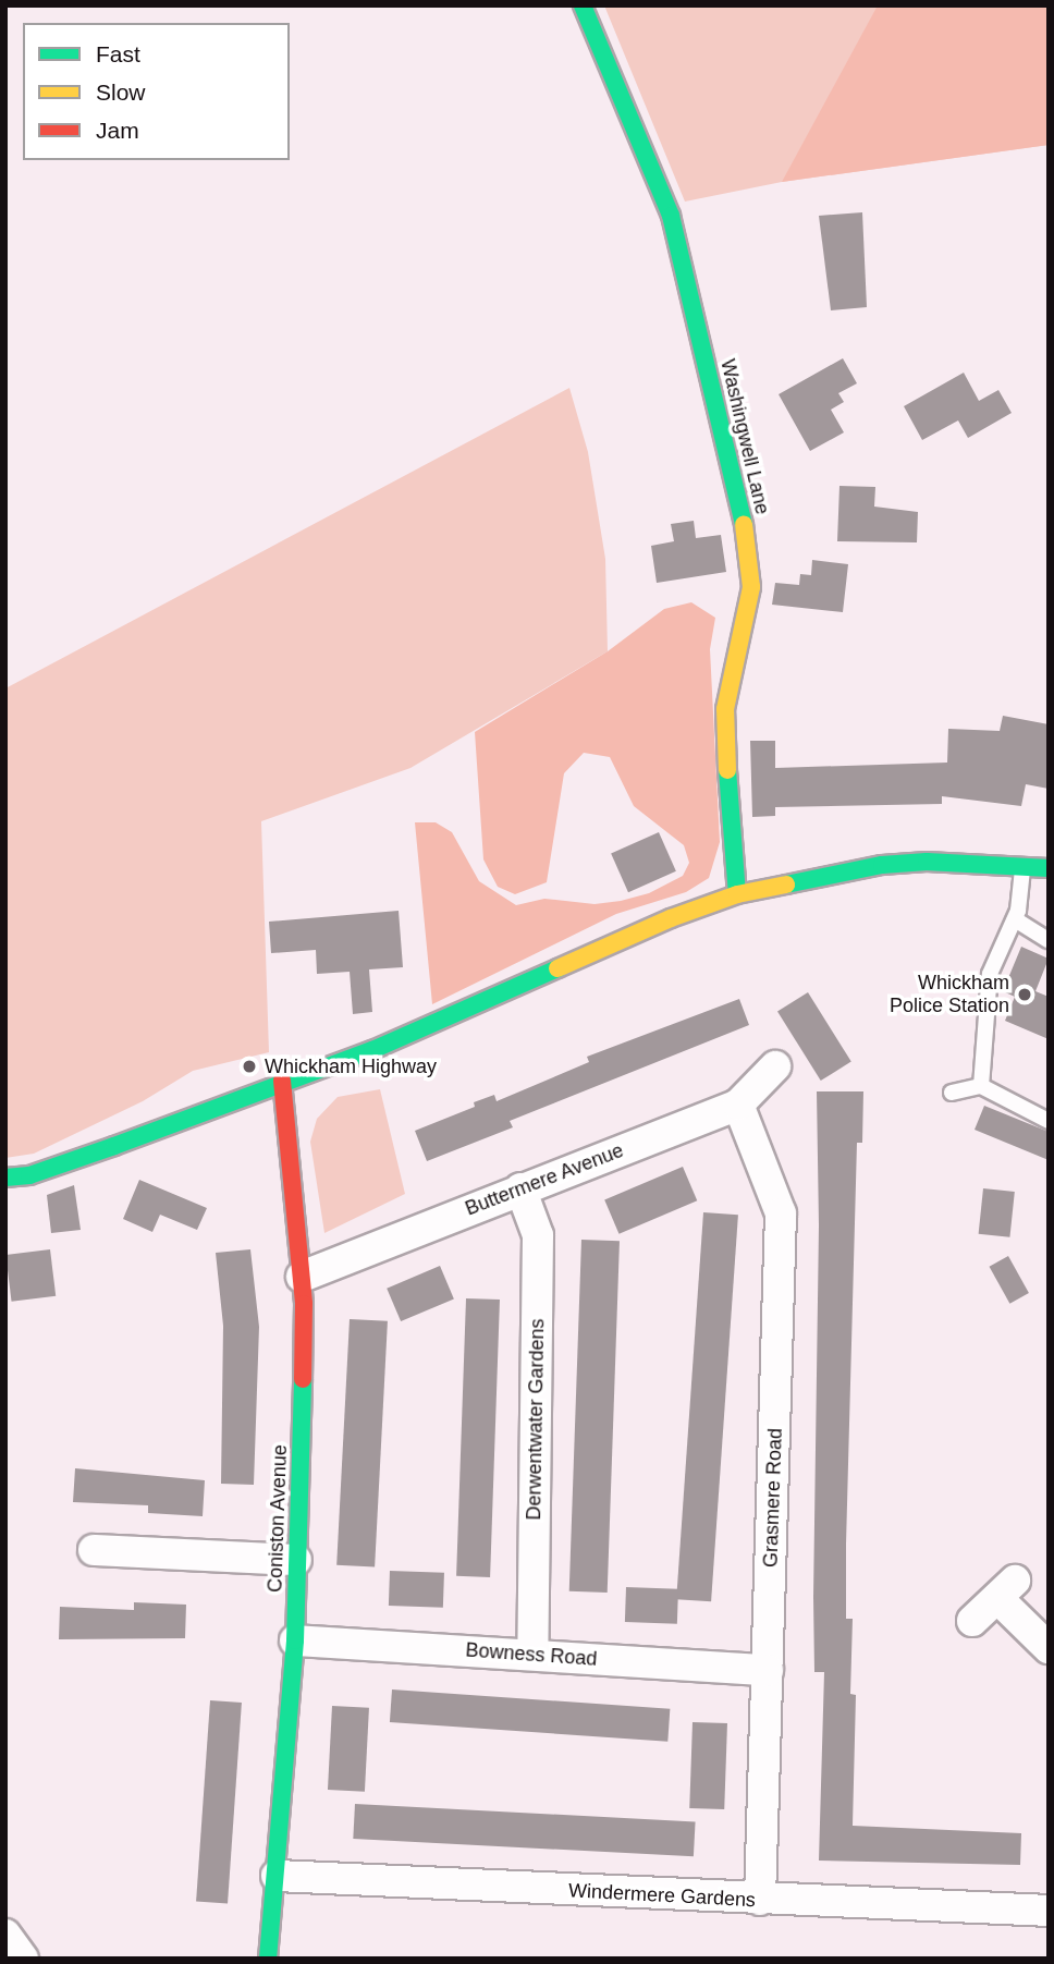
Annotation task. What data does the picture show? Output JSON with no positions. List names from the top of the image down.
{
  "streets": {
    "street": [
      "Washingwell Lane",
      "Buttermere Avenue",
      "Derwentwater Gardens",
      "Grasmere Road",
      "Coniston Avenue",
      "Bowness Road",
      "Windermere Gardens"
    ]
  },
  "crossings": [
    ["Buttermere Avenue", "Derwentwater Gardens"],
    ["Buttermere Avenue", "Grasmere Road"],
    ["Buttermere Avenue", "Coniston Avenue"],
    ["Derwentwater Gardens", "Bowness Road"],
    ["Grasmere Road", "Bowness Road"],
    ["Grasmere Road", "Windermere Gardens"],
    ["Coniston Avenue", "Bowness Road"],
    ["Coniston Avenue", "Windermere Gardens"]
  ],
  "places": ["Whickham Police Station", "Whickham Highway"],
  "legend": ["Fast", "Slow", "Jam"]
}
